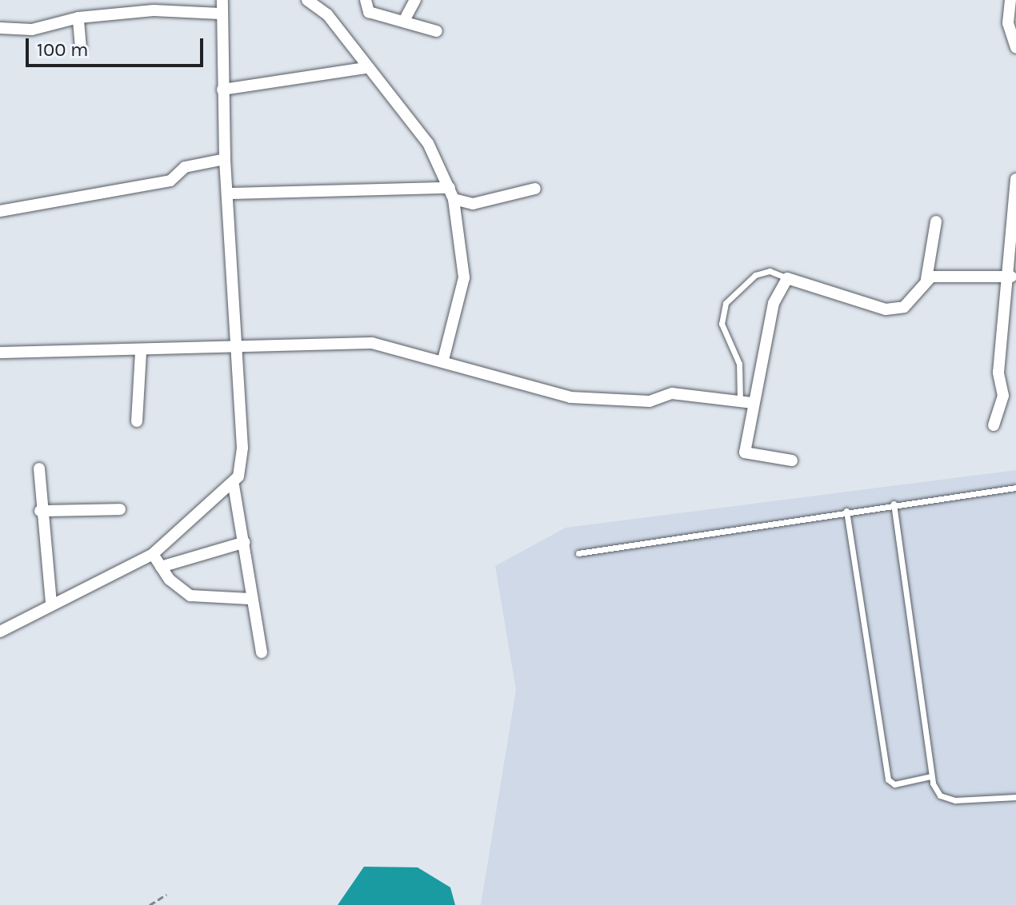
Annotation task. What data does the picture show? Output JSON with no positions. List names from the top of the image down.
{
  "scale_bar": "100 m"
}
